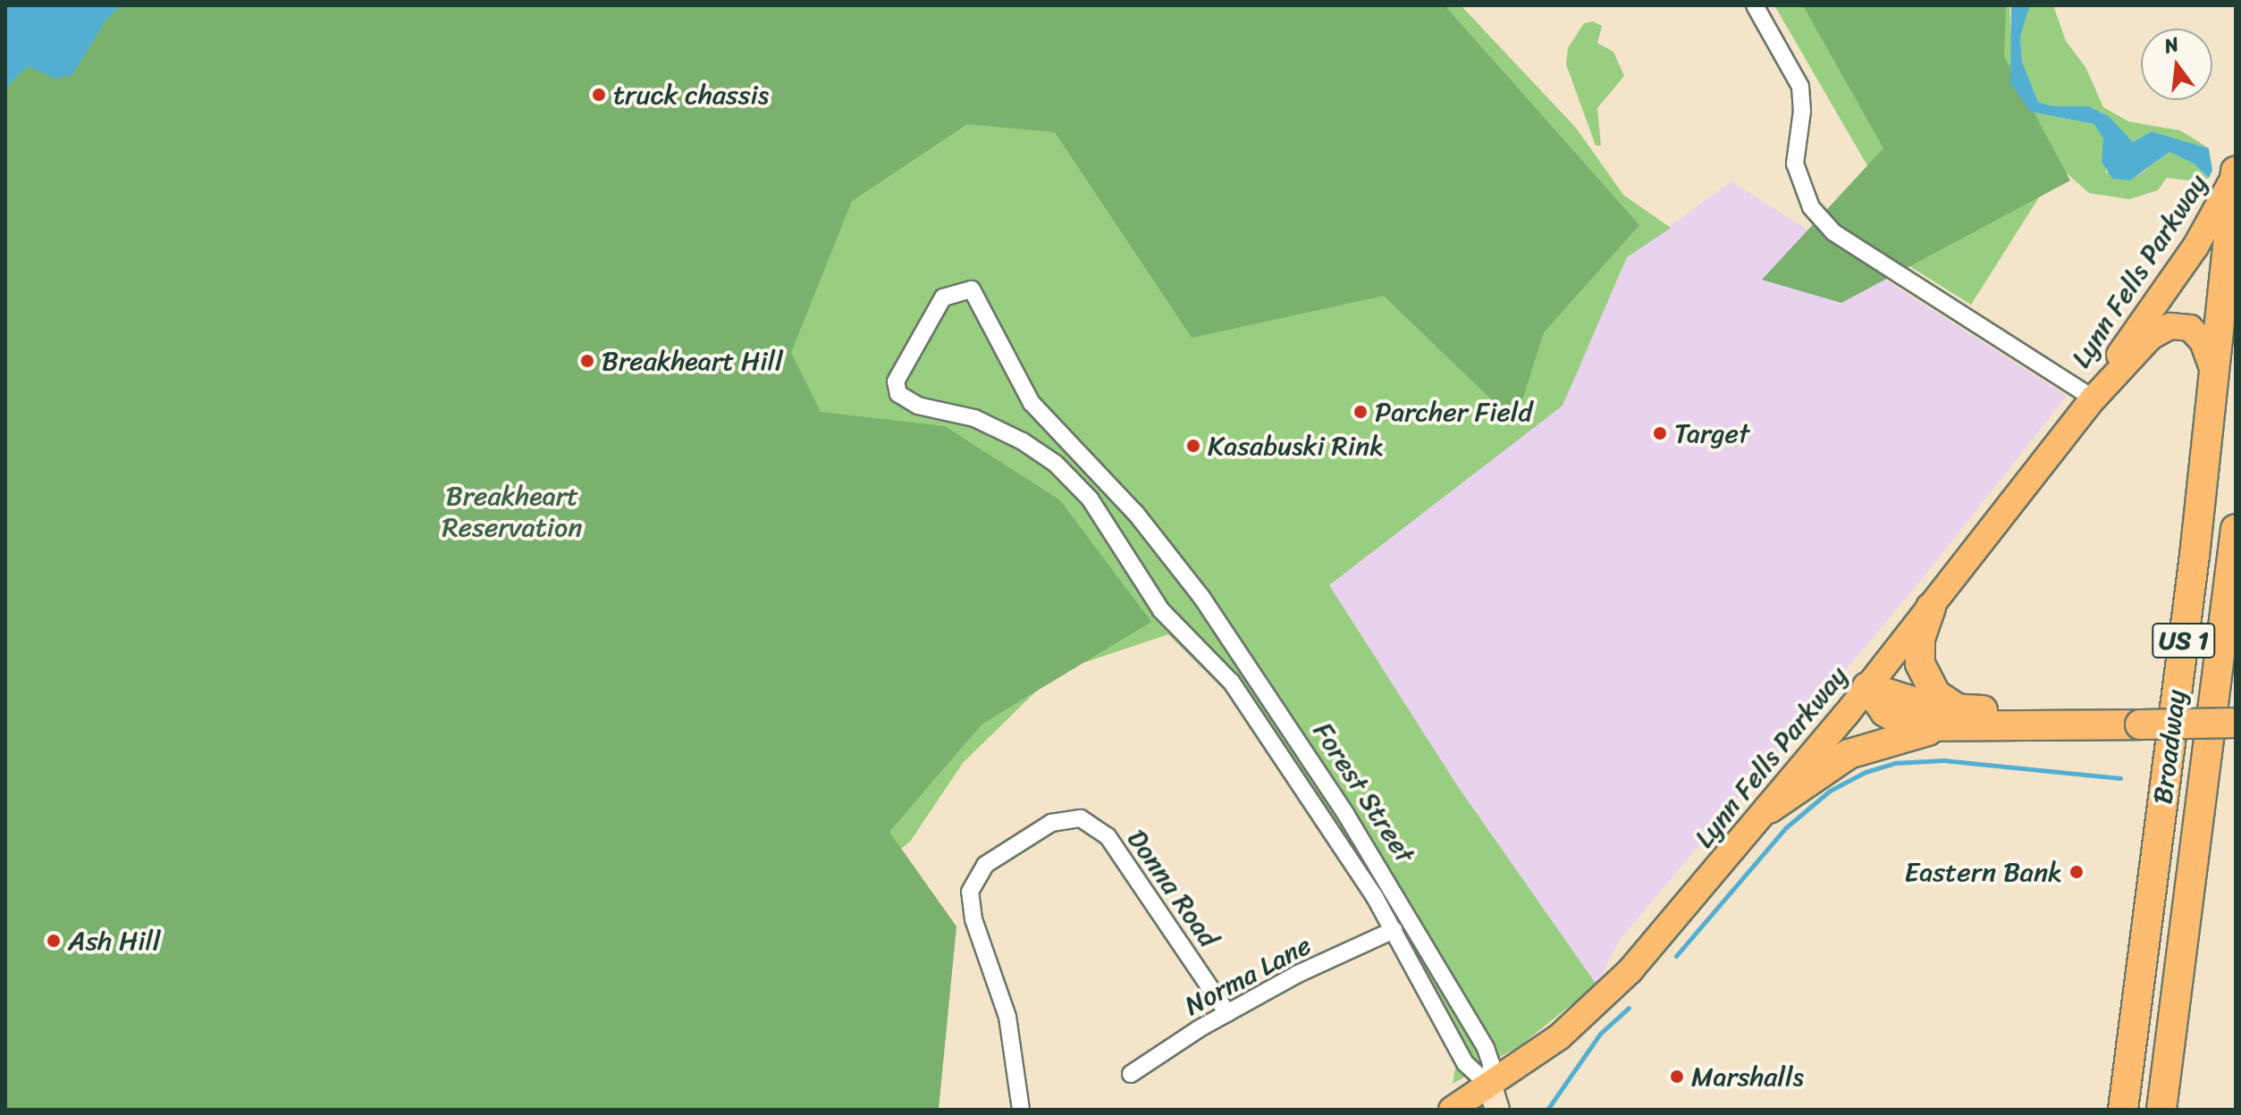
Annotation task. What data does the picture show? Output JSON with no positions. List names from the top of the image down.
{
  "streets": {
    "highway": ["US 1", "Broadway"],
    "main road": ["Lynn Fells Parkway"],
    "street": ["Forest Street", "Donna Road", "Norma Lane"]
  },
  "crossings": [
    ["Lynn Fells Parkway", "Broadway"],
    ["Lynn Fells Parkway", "Forest Street"],
    ["Forest Street", "Norma Lane"],
    ["Donna Road", "Norma Lane"]
  ],
  "parks": ["Breakheart Reservation"],
  "places": [
    "truck chassis",
    "Breakheart Hill",
    "Parcher Field",
    "Target",
    "Kasabuski Rink",
    "Eastern Bank",
    "Ash Hill",
    "Marshalls"
  ],
  "north": "top"
}
